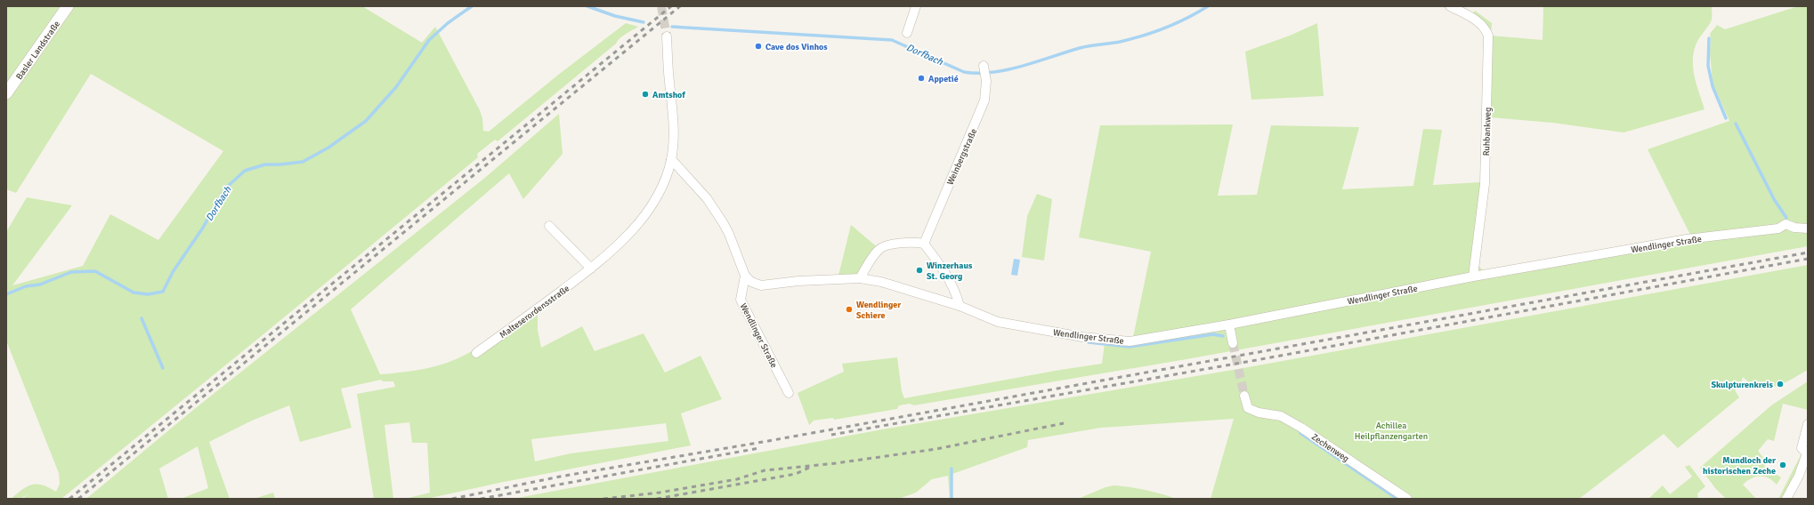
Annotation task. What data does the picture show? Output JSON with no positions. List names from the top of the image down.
{
  "streets": {
    "street": [
      "Basler Landstraße",
      "Ruhbankweg",
      "Weinbergstraße",
      "Wendlinger Straße",
      "Malteserordensstraße",
      "Zechenweg"
    ]
  },
  "crossings": [
    ["Ruhbankweg", "Wendlinger Straße"]
  ],
  "water": ["Dorfbach"],
  "parks": ["Achillea Heilpflanzengarten"],
  "places": [
    "Cave dos Vinhos",
    "Appetié",
    "Amtshof",
    "Winzerhaus St. Georg",
    "Wendlinger Schiere",
    "Skulpturenkreis",
    "Mundloch der historischen Zeche"
  ]
}
